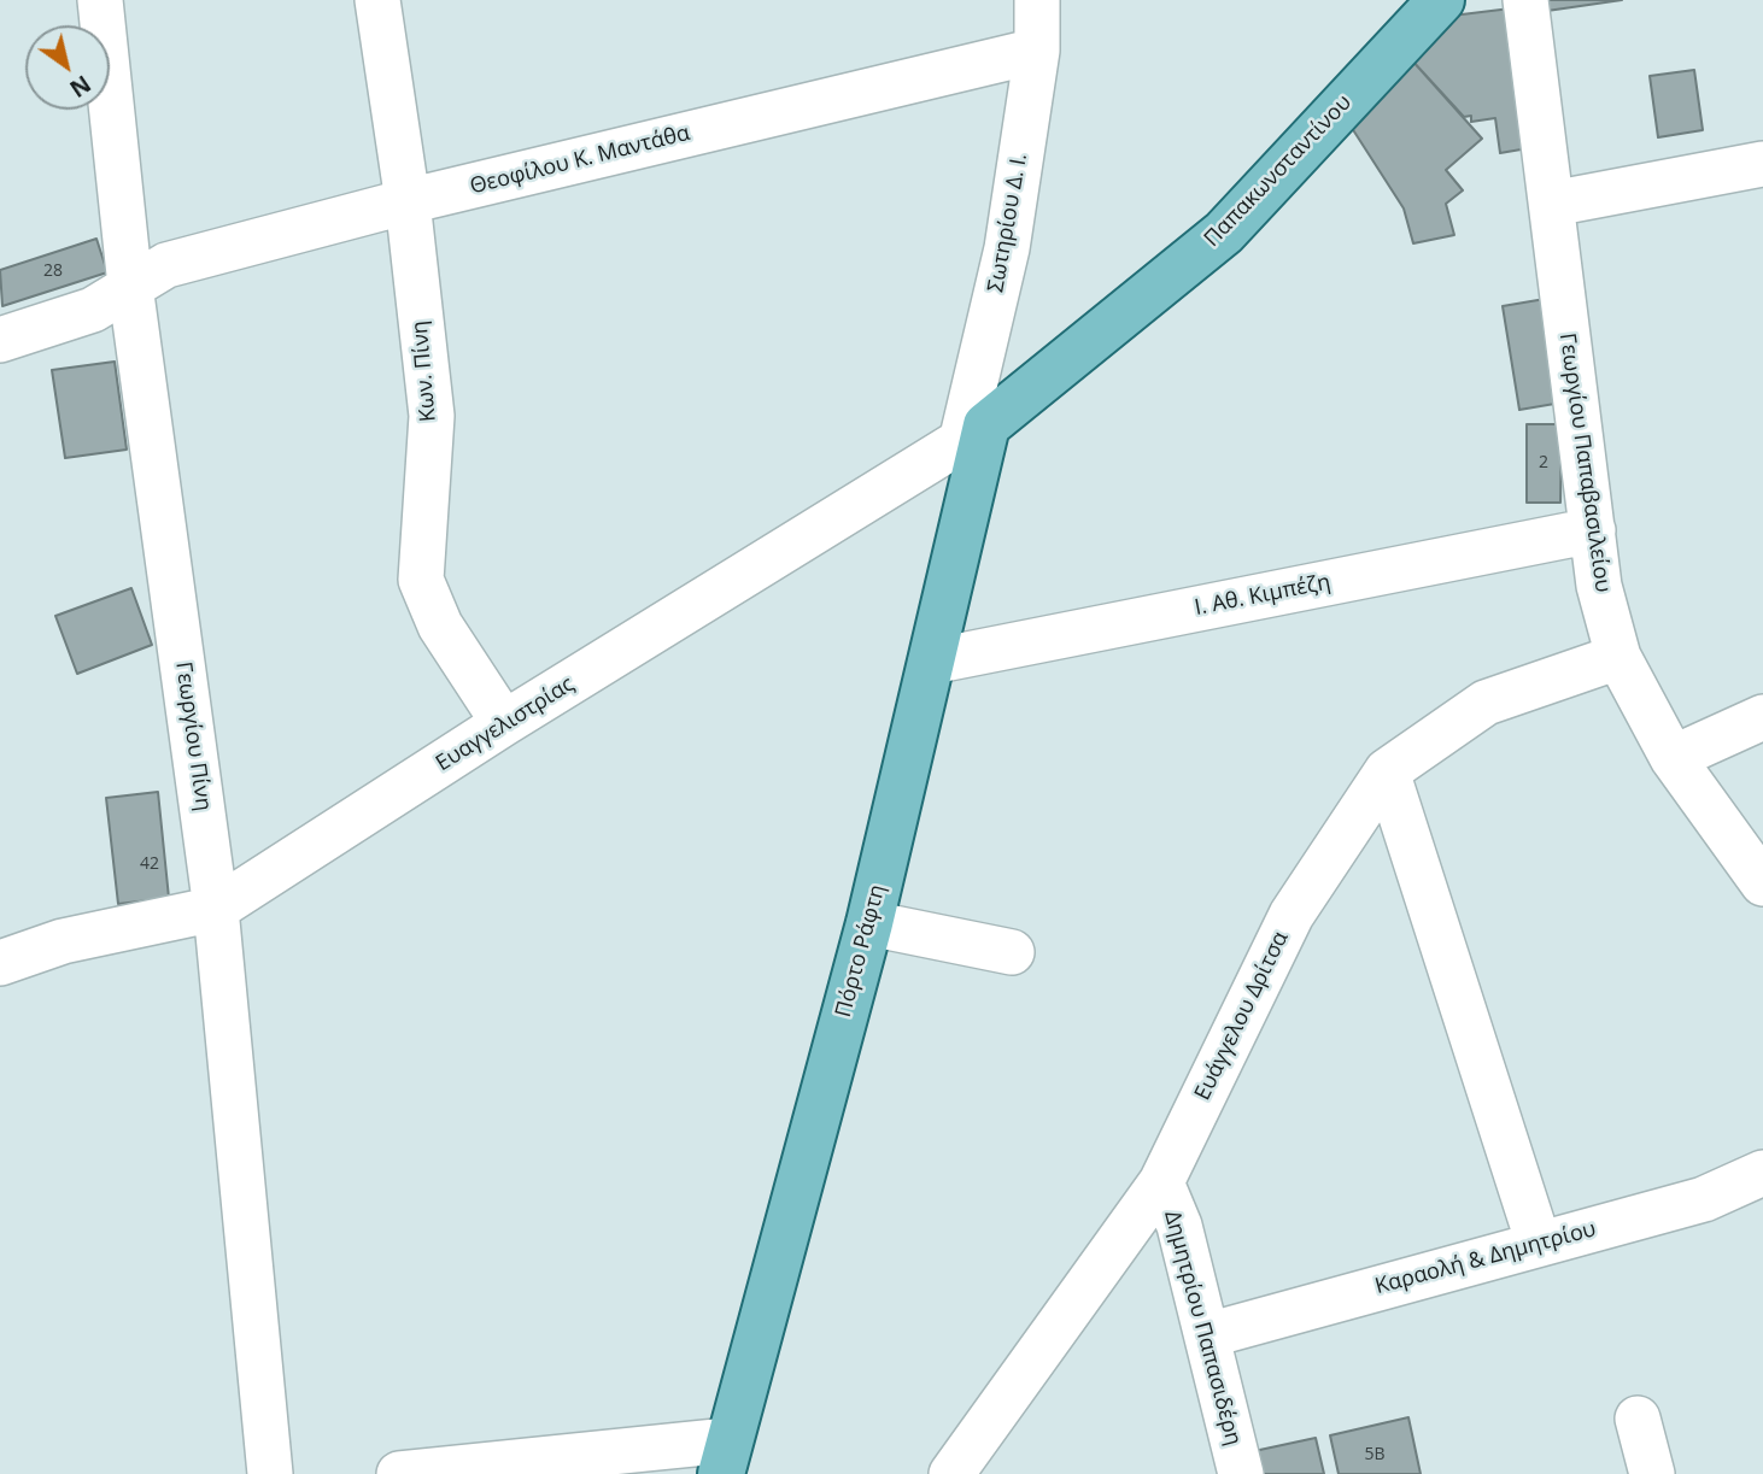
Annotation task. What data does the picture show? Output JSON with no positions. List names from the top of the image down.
{
  "streets": {
    "main road": ["Παπακωνσταντίνου", "Πόρτο Ράφτη"],
    "street": [
      "Θεοφίλου Κ. Μαντάθα",
      "Σωτηρίου Δ. Ι.",
      "Κων. Πίνη",
      "Γεωργίου Παπαβασιλείου",
      "Ι. Αθ. Κιμπέζη",
      "Ευαγγελιστρίας",
      "Γεωργίου Πίνη",
      "Ευάγγελου Δρίτσα",
      "Καραολή & Δημητρίου",
      "Δημητρίου Παπασιδέρη"
    ]
  },
  "crossings": [
    ["Θεοφίλου Κ. Μαντάθα", "Σωτηρίου Δ. Ι."],
    ["Θεοφίλου Κ. Μαντάθα", "Κων. Πίνη"],
    ["Θεοφίλου Κ. Μαντάθα", "Γεωργίου Πίνη"],
    ["Παπακωνσταντίνου", "Σωτηρίου Δ. Ι."],
    ["Παπακωνσταντίνου", "Ευαγγελιστρίας"],
    ["Παπακωνσταντίνου", "Πόρτο Ράφτη"],
    ["Σωτηρίου Δ. Ι.", "Ευαγγελιστρίας"],
    ["Σωτηρίου Δ. Ι.", "Πόρτο Ράφτη"],
    ["Κων. Πίνη", "Ευαγγελιστρίας"],
    ["Γεωργίου Παπαβασιλείου", "Ι. Αθ. Κιμπέζη"],
    ["Γεωργίου Παπαβασιλείου", "Ευάγγελου Δρίτσα"],
    ["Ι. Αθ. Κιμπέζη", "Πόρτο Ράφτη"],
    ["Ευαγγελιστρίας", "Γεωργίου Πίνη"],
    ["Ευαγγελιστρίας", "Πόρτο Ράφτη"],
    ["Ευάγγελου Δρίτσα", "Δημητρίου Παπασιδέρη"],
    ["Καραολή & Δημητρίου", "Δημητρίου Παπασιδέρη"]
  ],
  "house_numbers": [
    "28",
    "2",
    "42",
    "5B"
  ],
  "north": "bottom right"
}
